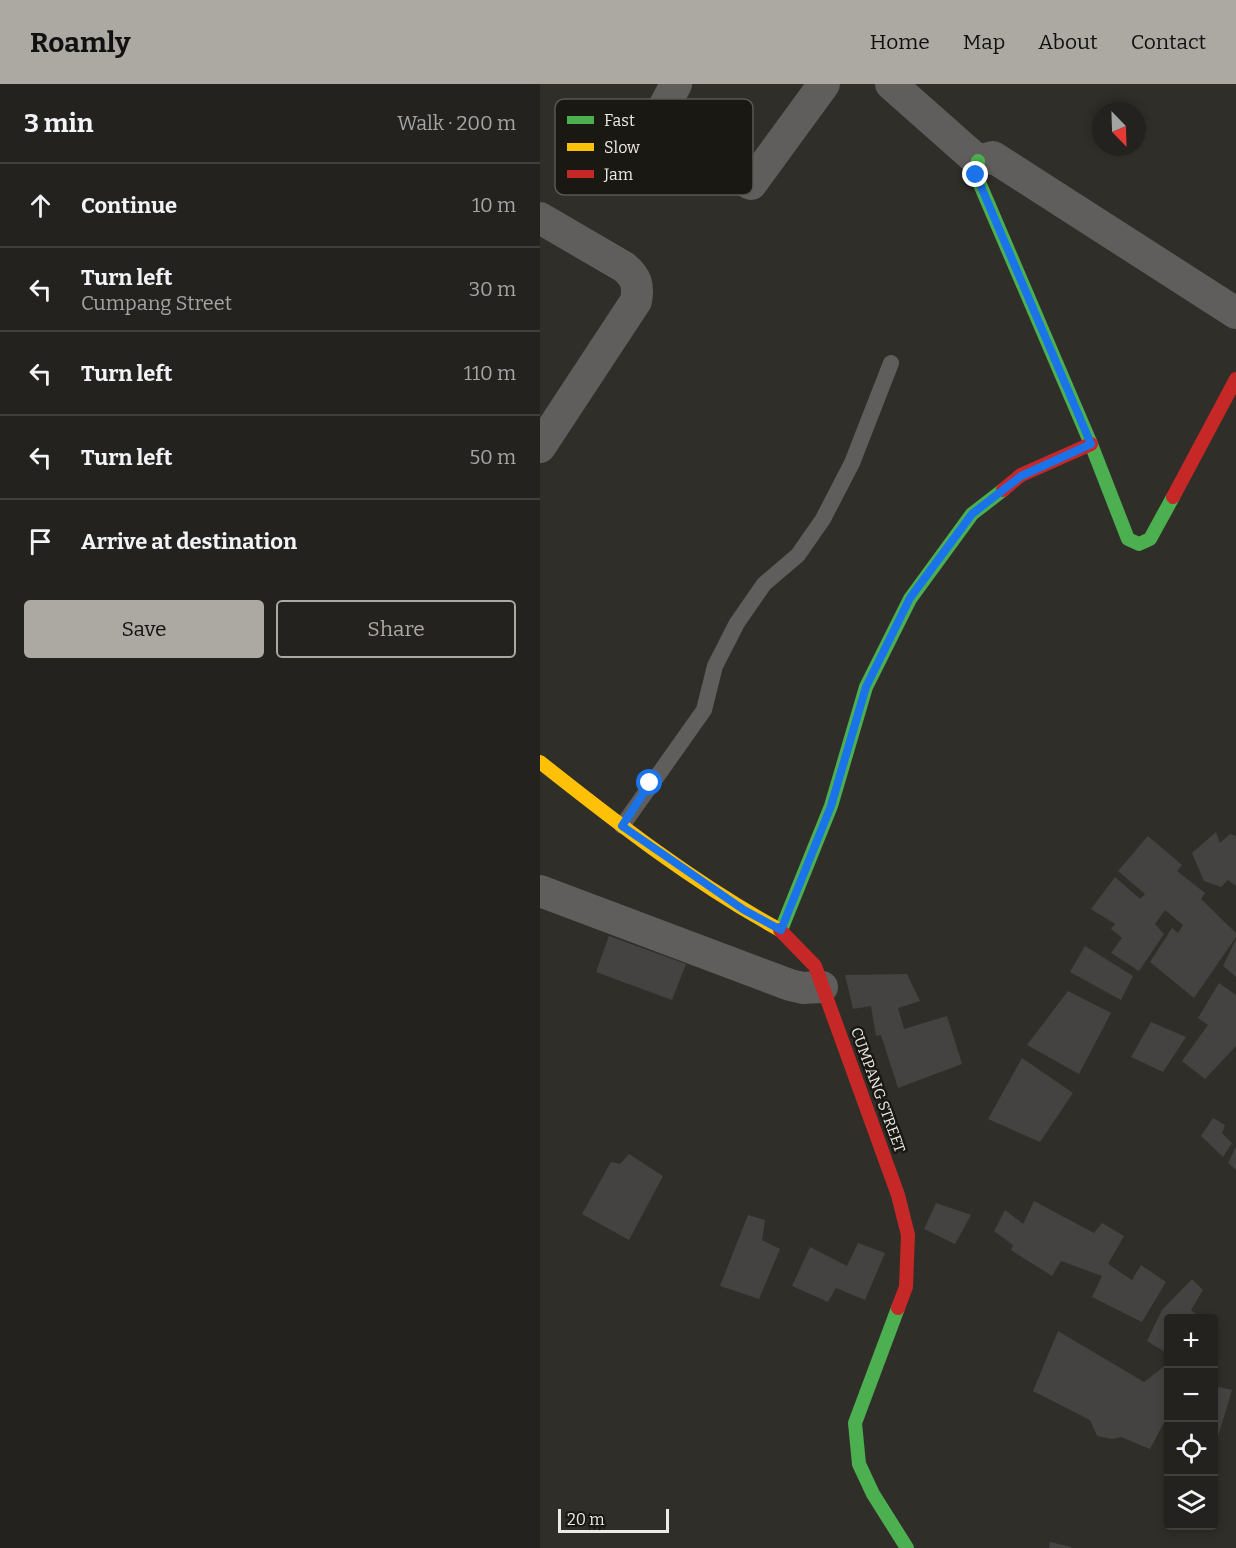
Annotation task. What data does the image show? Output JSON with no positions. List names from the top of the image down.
{
  "streets": {
    "street": ["CUMPANG STREET"]
  },
  "legend": ["Fast", "Slow", "Jam"],
  "scale_bar": "20 m",
  "north": "bottom right",
  "page": {
    "header": "Roamly",
    "nav": [
      "Home",
      "Map",
      "About",
      "Contact"
    ],
    "heading": ["3 min", "Walk · 200 m"],
    "list": [
      ["Continue", "10 m"],
      ["Turn left", "Cumpang Street", "30 m"],
      ["Turn left", "110 m"],
      ["Turn left", "50 m"],
      "Arrive at destination"
    ],
    "buttons": ["Save", "Share"],
    "map_buttons": ["+", "−"],
    "scale": "20 m"
  }
}
